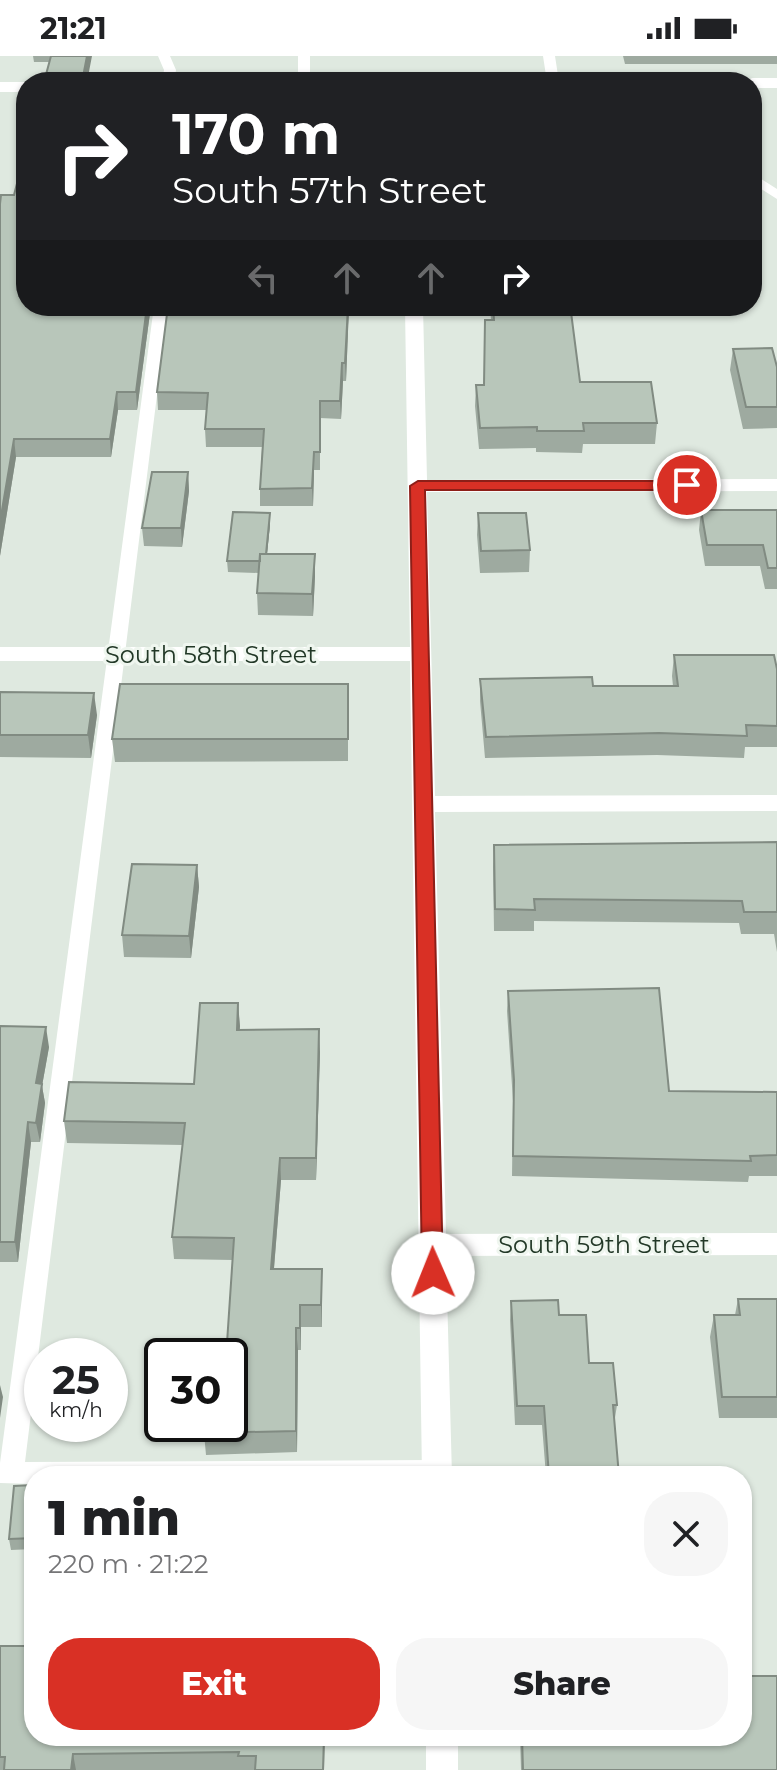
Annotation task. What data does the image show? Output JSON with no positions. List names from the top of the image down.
{
  "streets": {
    "street": ["South 58th Street", "South 59th Street"]
  },
  "page": {
    "status": "21:21",
    "turn": ["170 m", "South 57th Street"],
    "speed": "25 km/h",
    "limit": "30",
    "heading": ["1 min", "220 m · 21:22"],
    "buttons": ["Exit", "Share"]
  }
}
